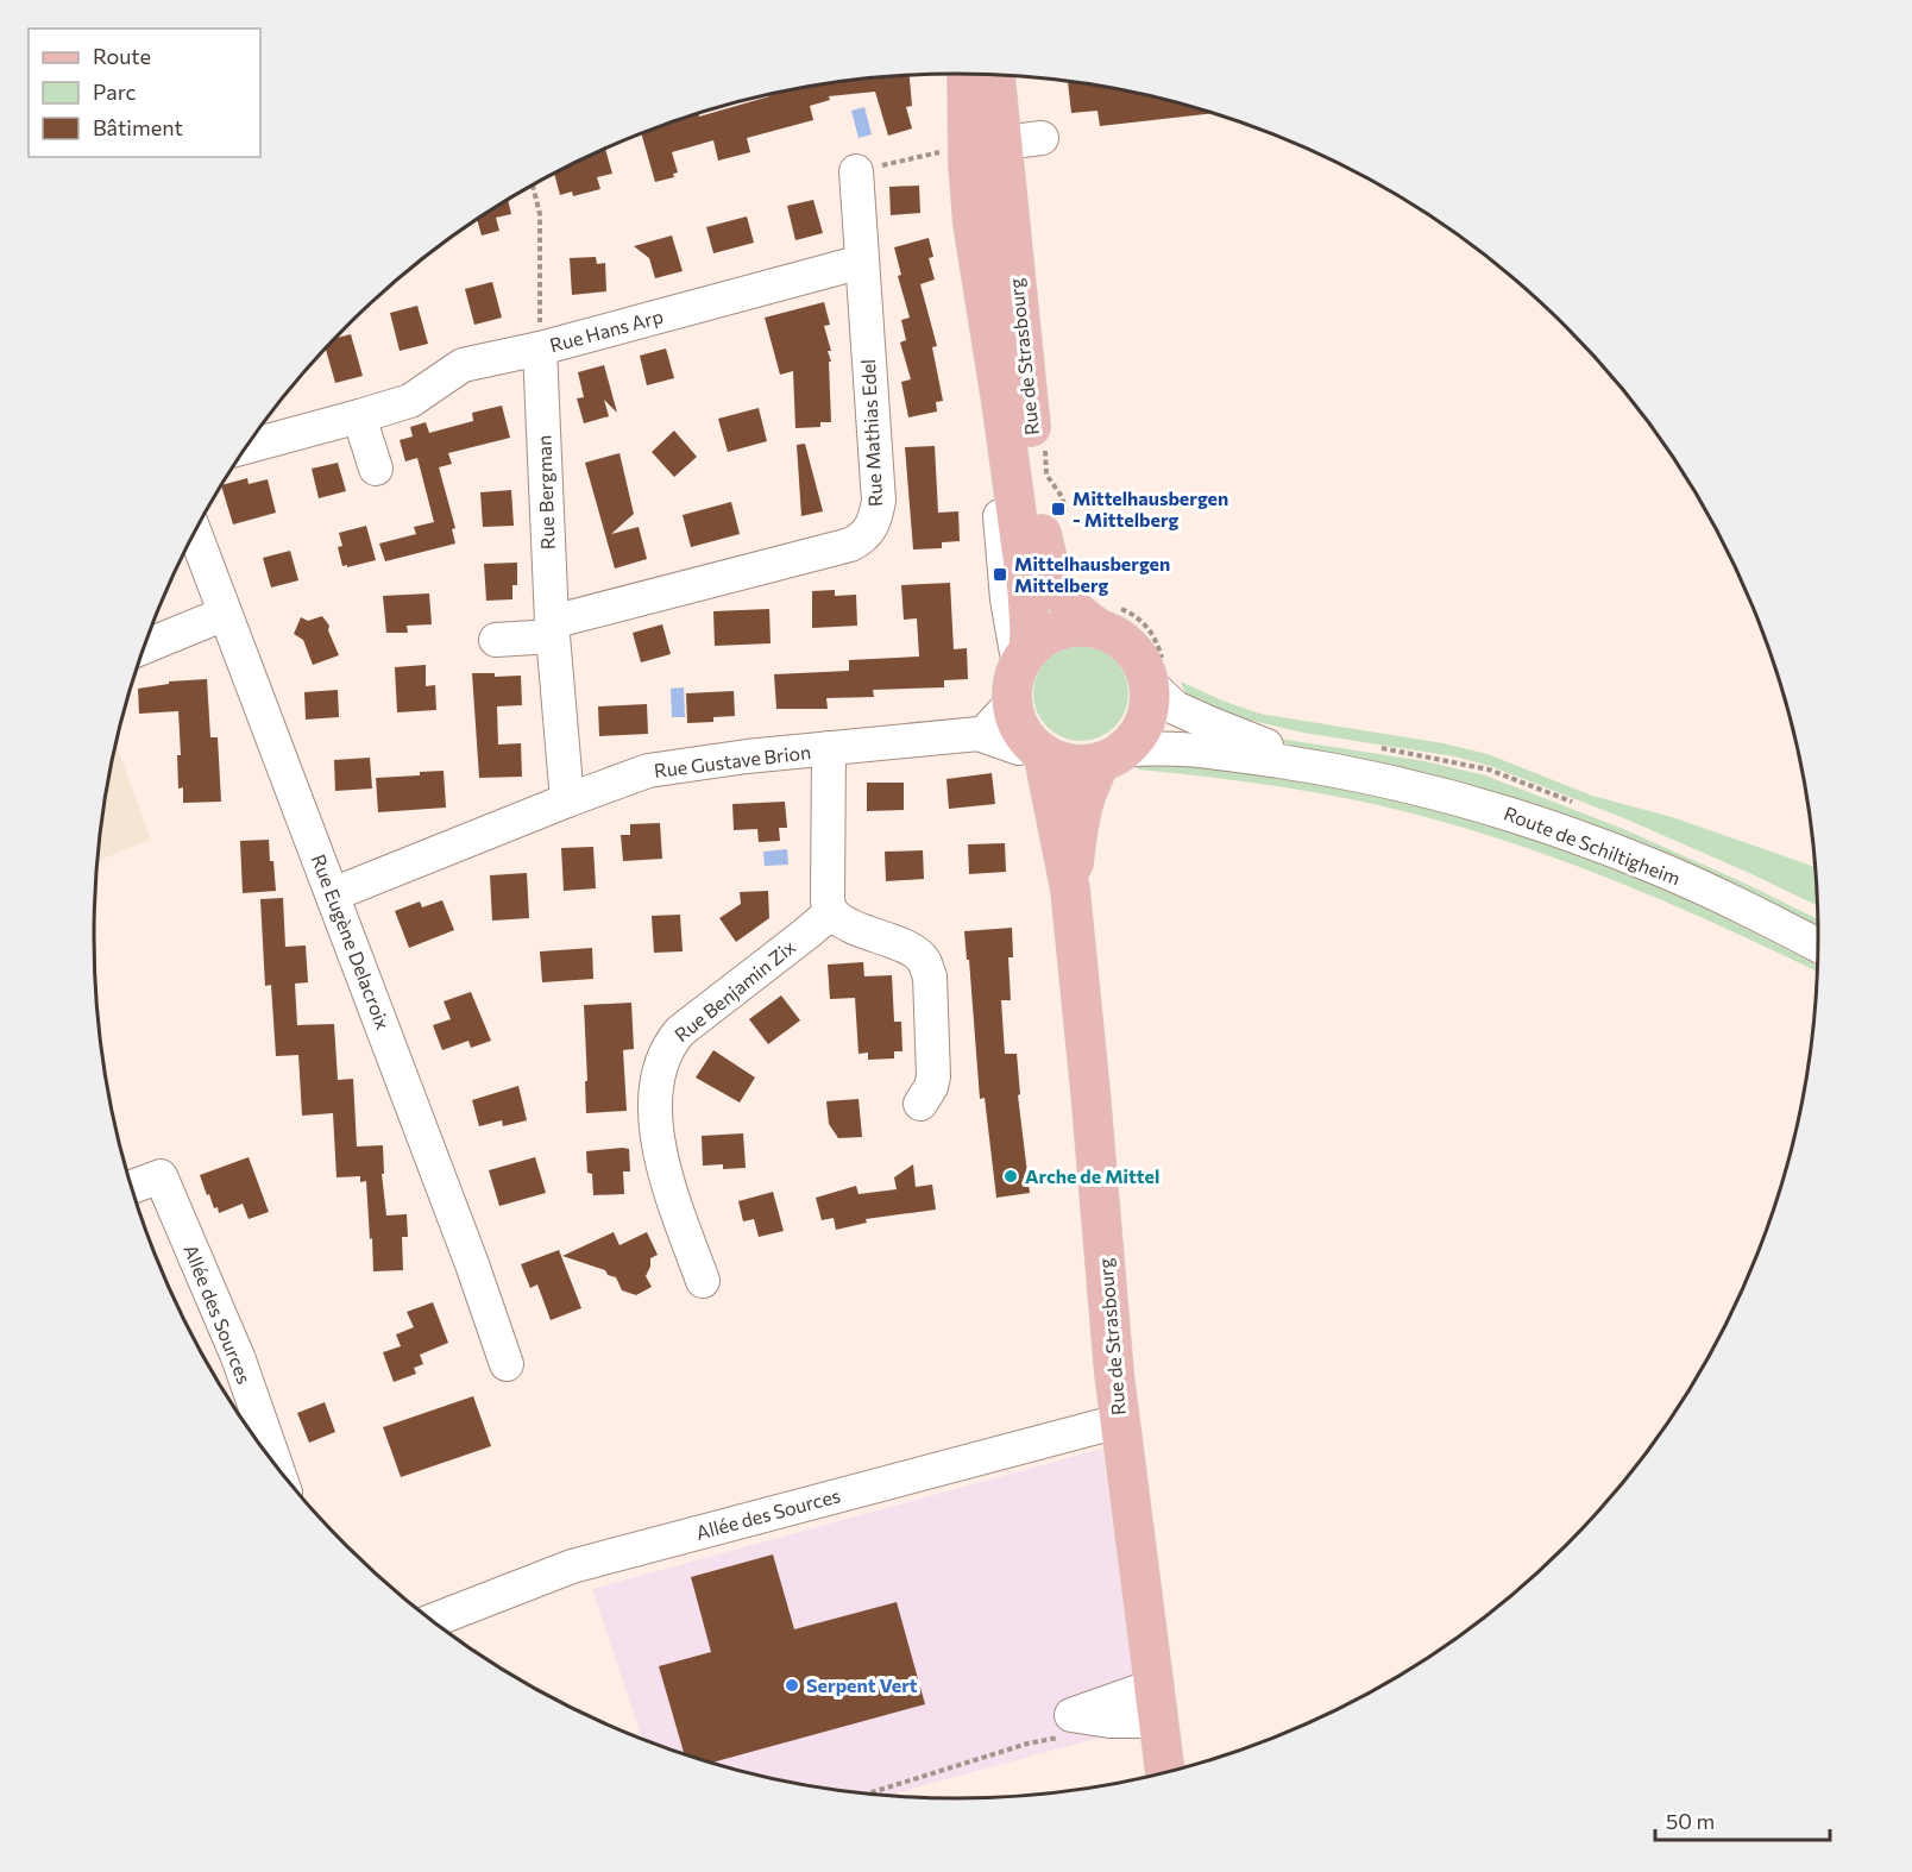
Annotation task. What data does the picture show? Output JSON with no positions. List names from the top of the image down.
{
  "streets": {
    "main road": ["Rue de Strasbourg"],
    "street": [
      "Rue Hans Arp",
      "Rue Mathias Edel",
      "Rue Bergman",
      "Rue Gustave Brion",
      "Route de Schiltigheim",
      "Rue Eugène Delacroix",
      "Rue Benjamin Zix",
      "Allée des Sources"
    ]
  },
  "crossings": [
    ["Rue Hans Arp", "Rue Mathias Edel"],
    ["Rue Hans Arp", "Rue Bergman"],
    ["Rue de Strasbourg", "Rue Gustave Brion"],
    ["Rue de Strasbourg", "Route de Schiltigheim"],
    ["Rue de Strasbourg", "Allée des Sources"],
    ["Rue Mathias Edel", "Rue Bergman"],
    ["Rue Bergman", "Rue Gustave Brion"],
    ["Rue Gustave Brion", "Route de Schiltigheim"],
    ["Rue Gustave Brion", "Rue Eugène Delacroix"]
  ],
  "places": {
    "transit": ["Mittelhausbergen - Mittelberg", "Mittelhausbergen Mittelberg"],
    "other": ["Arche de Mittel", "Serpent Vert"]
  },
  "legend": ["Route", "Parc", "Bâtiment"],
  "scale_bar": "50 m"
}
